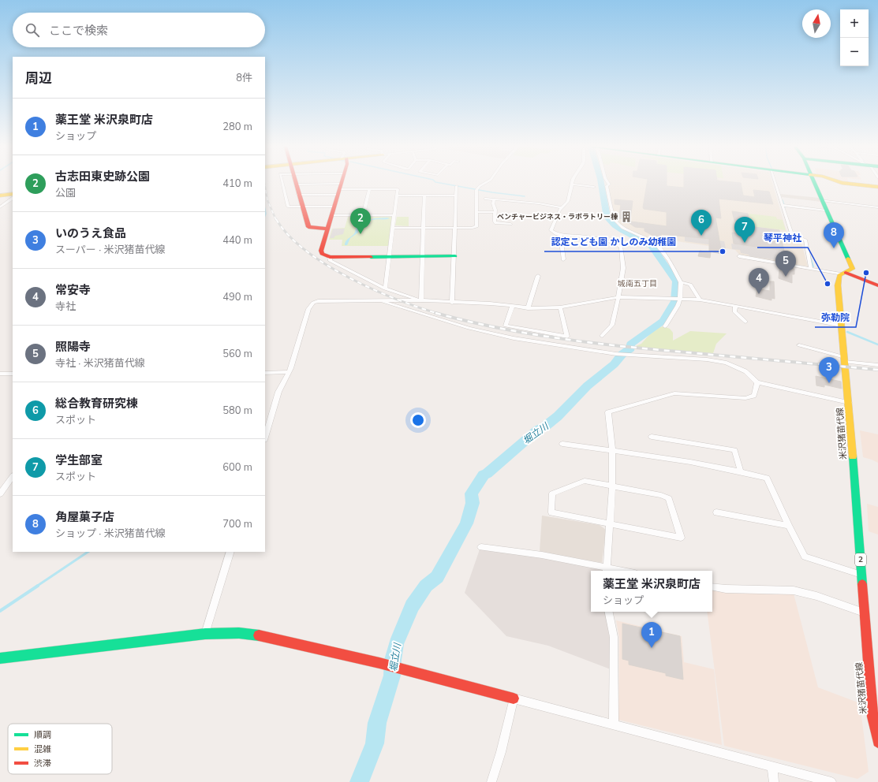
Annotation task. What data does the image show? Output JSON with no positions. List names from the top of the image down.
{
  "streets": {
    "street": ["米沢猪苗代線", "2"]
  },
  "districts": ["城南五丁目"],
  "water": ["堀立川"],
  "places": {
    "building": ["ベンチャービジネス・ラボラトリー棟"],
    "other": ["認定こども園 かしのみ幼稚園", "弥勒院", "琴平神社"]
  },
  "legend": ["順調", "混雑", "渋滞"],
  "north": "top",
  "page": {
    "map_buttons": ["+", "−"],
    "search": "ここで検索",
    "heading": ["周辺", "8件"],
    "list": [
      {
        "mark": "1",
        "name": "薬王堂 米沢泉町店",
        "note": "ショップ",
        "value": "280 m"
      },
      {
        "mark": "2",
        "name": "古志田東史跡公園",
        "note": "公園",
        "value": "410 m"
      },
      {
        "mark": "3",
        "name": "いのうえ食品",
        "note": "スーパー · 米沢猪苗代線",
        "value": "440 m"
      },
      {
        "mark": "4",
        "name": "常安寺",
        "note": "寺社",
        "value": "490 m"
      },
      {
        "mark": "5",
        "name": "照陽寺",
        "note": "寺社 · 米沢猪苗代線",
        "value": "560 m"
      },
      {
        "mark": "6",
        "name": "総合教育研究棟",
        "note": "スポット",
        "value": "580 m"
      },
      {
        "mark": "7",
        "name": "学生部室",
        "note": "スポット",
        "value": "600 m"
      },
      {
        "mark": "8",
        "name": "角屋菓子店",
        "note": "ショップ · 米沢猪苗代線",
        "value": "700 m"
      }
    ],
    "pins": [
      "2",
      "6",
      "7",
      "8",
      "5",
      "4",
      "3",
      "1"
    ],
    "popup": ["薬王堂 米沢泉町店", "ショップ"]
  }
}
